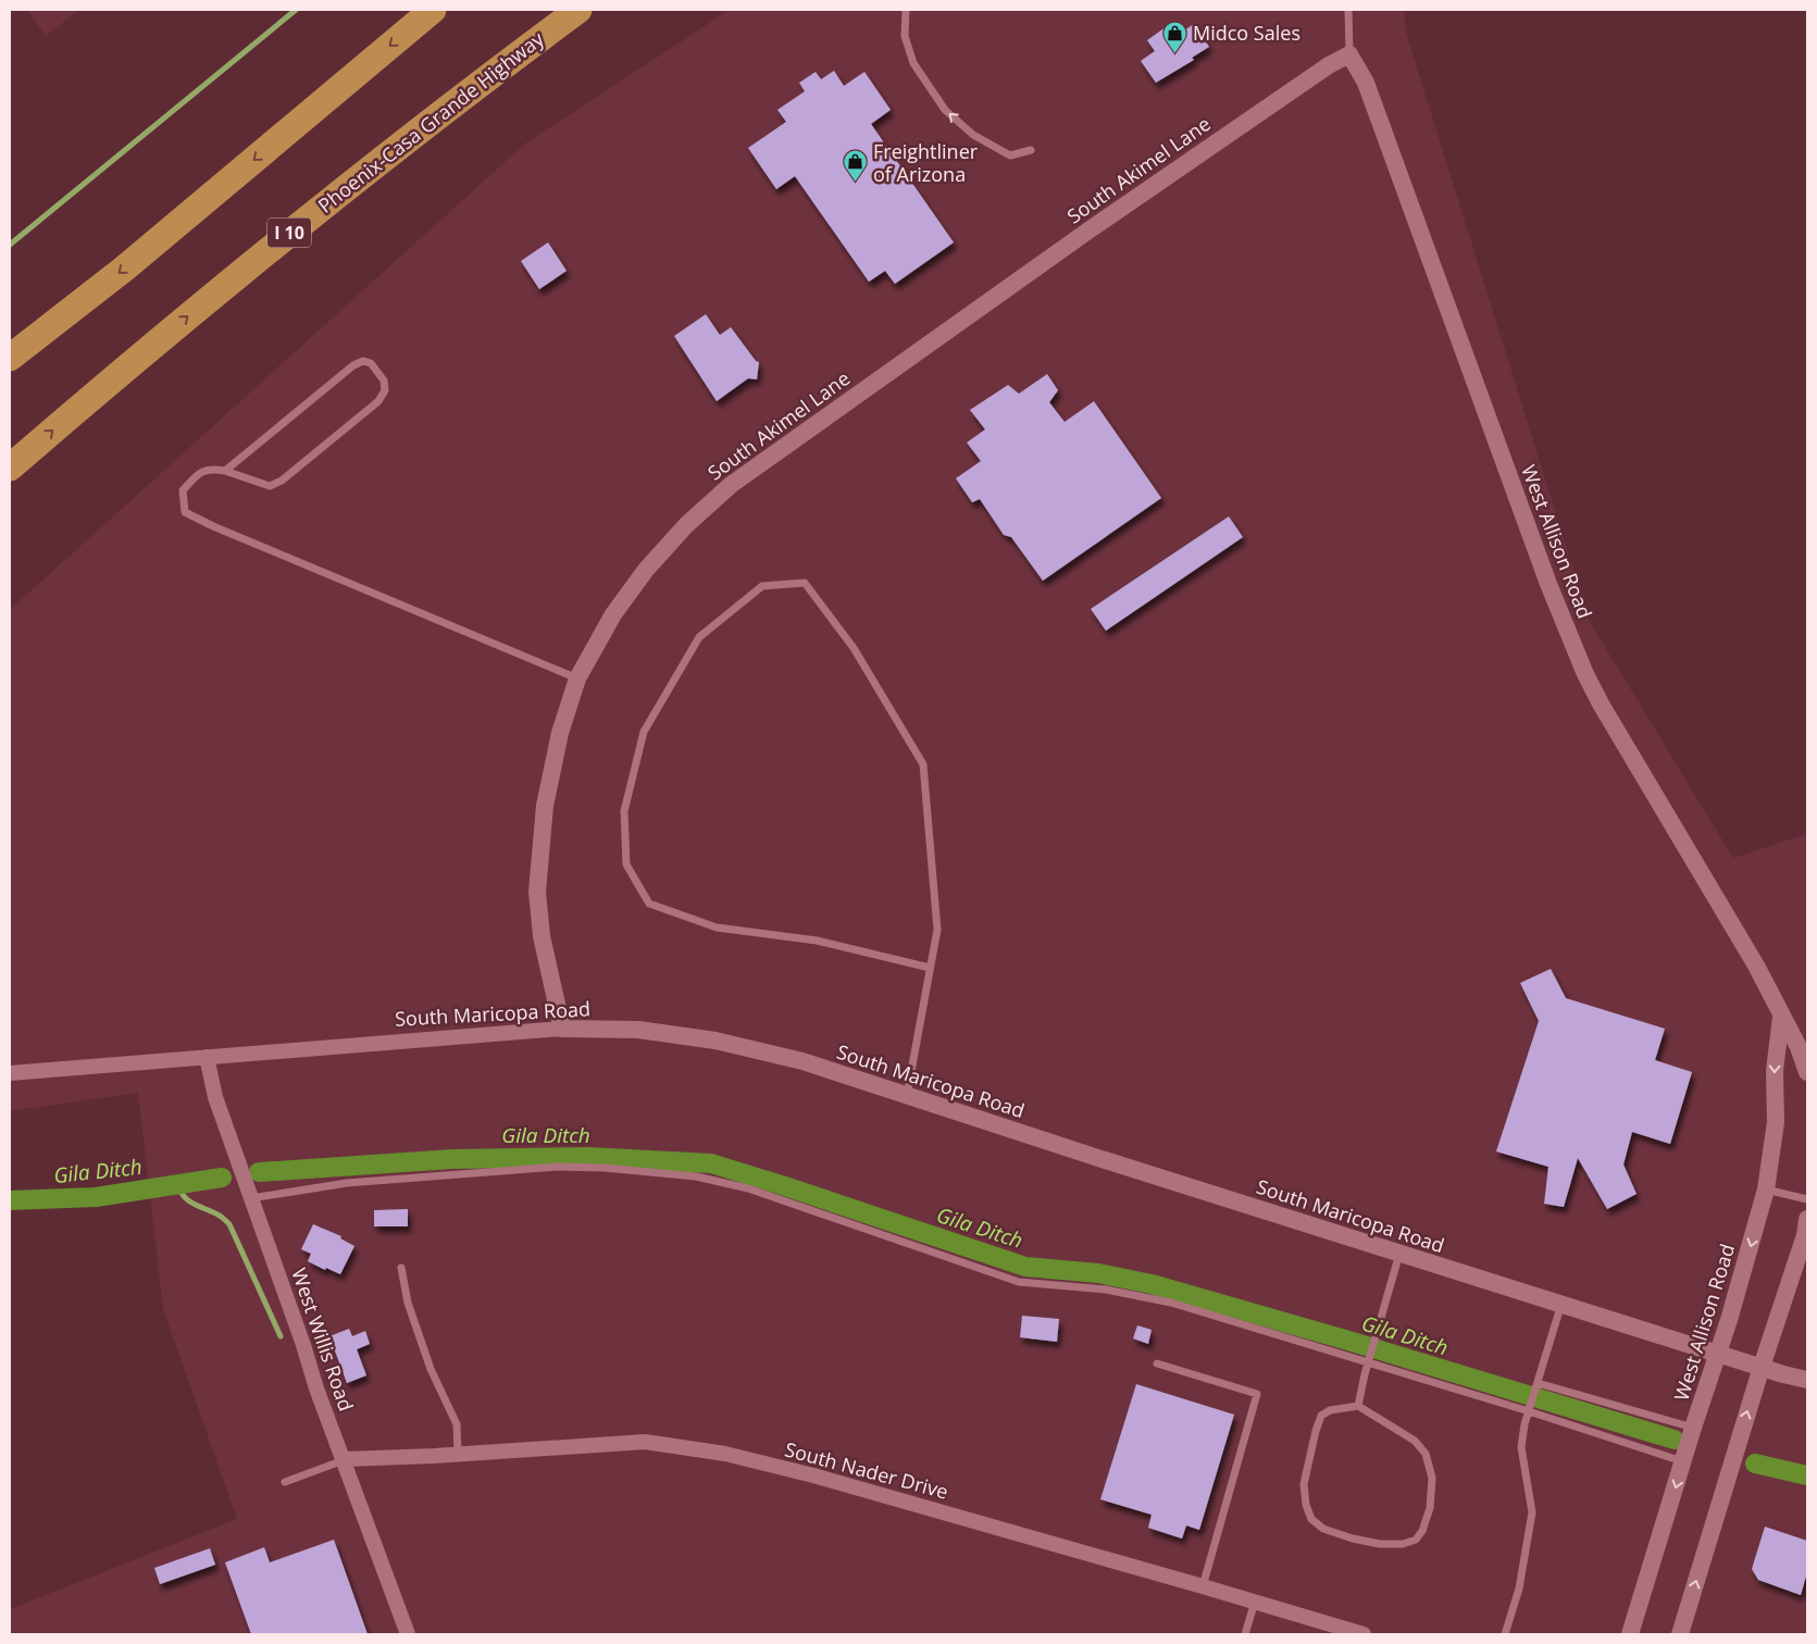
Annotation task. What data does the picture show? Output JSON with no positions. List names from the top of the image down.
{
  "streets": {
    "highway": ["Phoenix-Casa Grande Highway", "I 10"],
    "street": [
      "South Akimel Lane",
      "West Allison Road",
      "South Maricopa Road",
      "West Willis Road",
      "South Nader Drive"
    ]
  },
  "crossings": [
    ["South Akimel Lane", "West Allison Road"],
    ["South Akimel Lane", "South Maricopa Road"],
    ["West Allison Road", "South Maricopa Road"],
    ["South Maricopa Road", "West Willis Road"],
    ["West Willis Road", "South Nader Drive"]
  ],
  "water": ["Gila Ditch"],
  "places": {
    "shop": ["Midco Sales", "Freightliner of Arizona"]
  }
}
